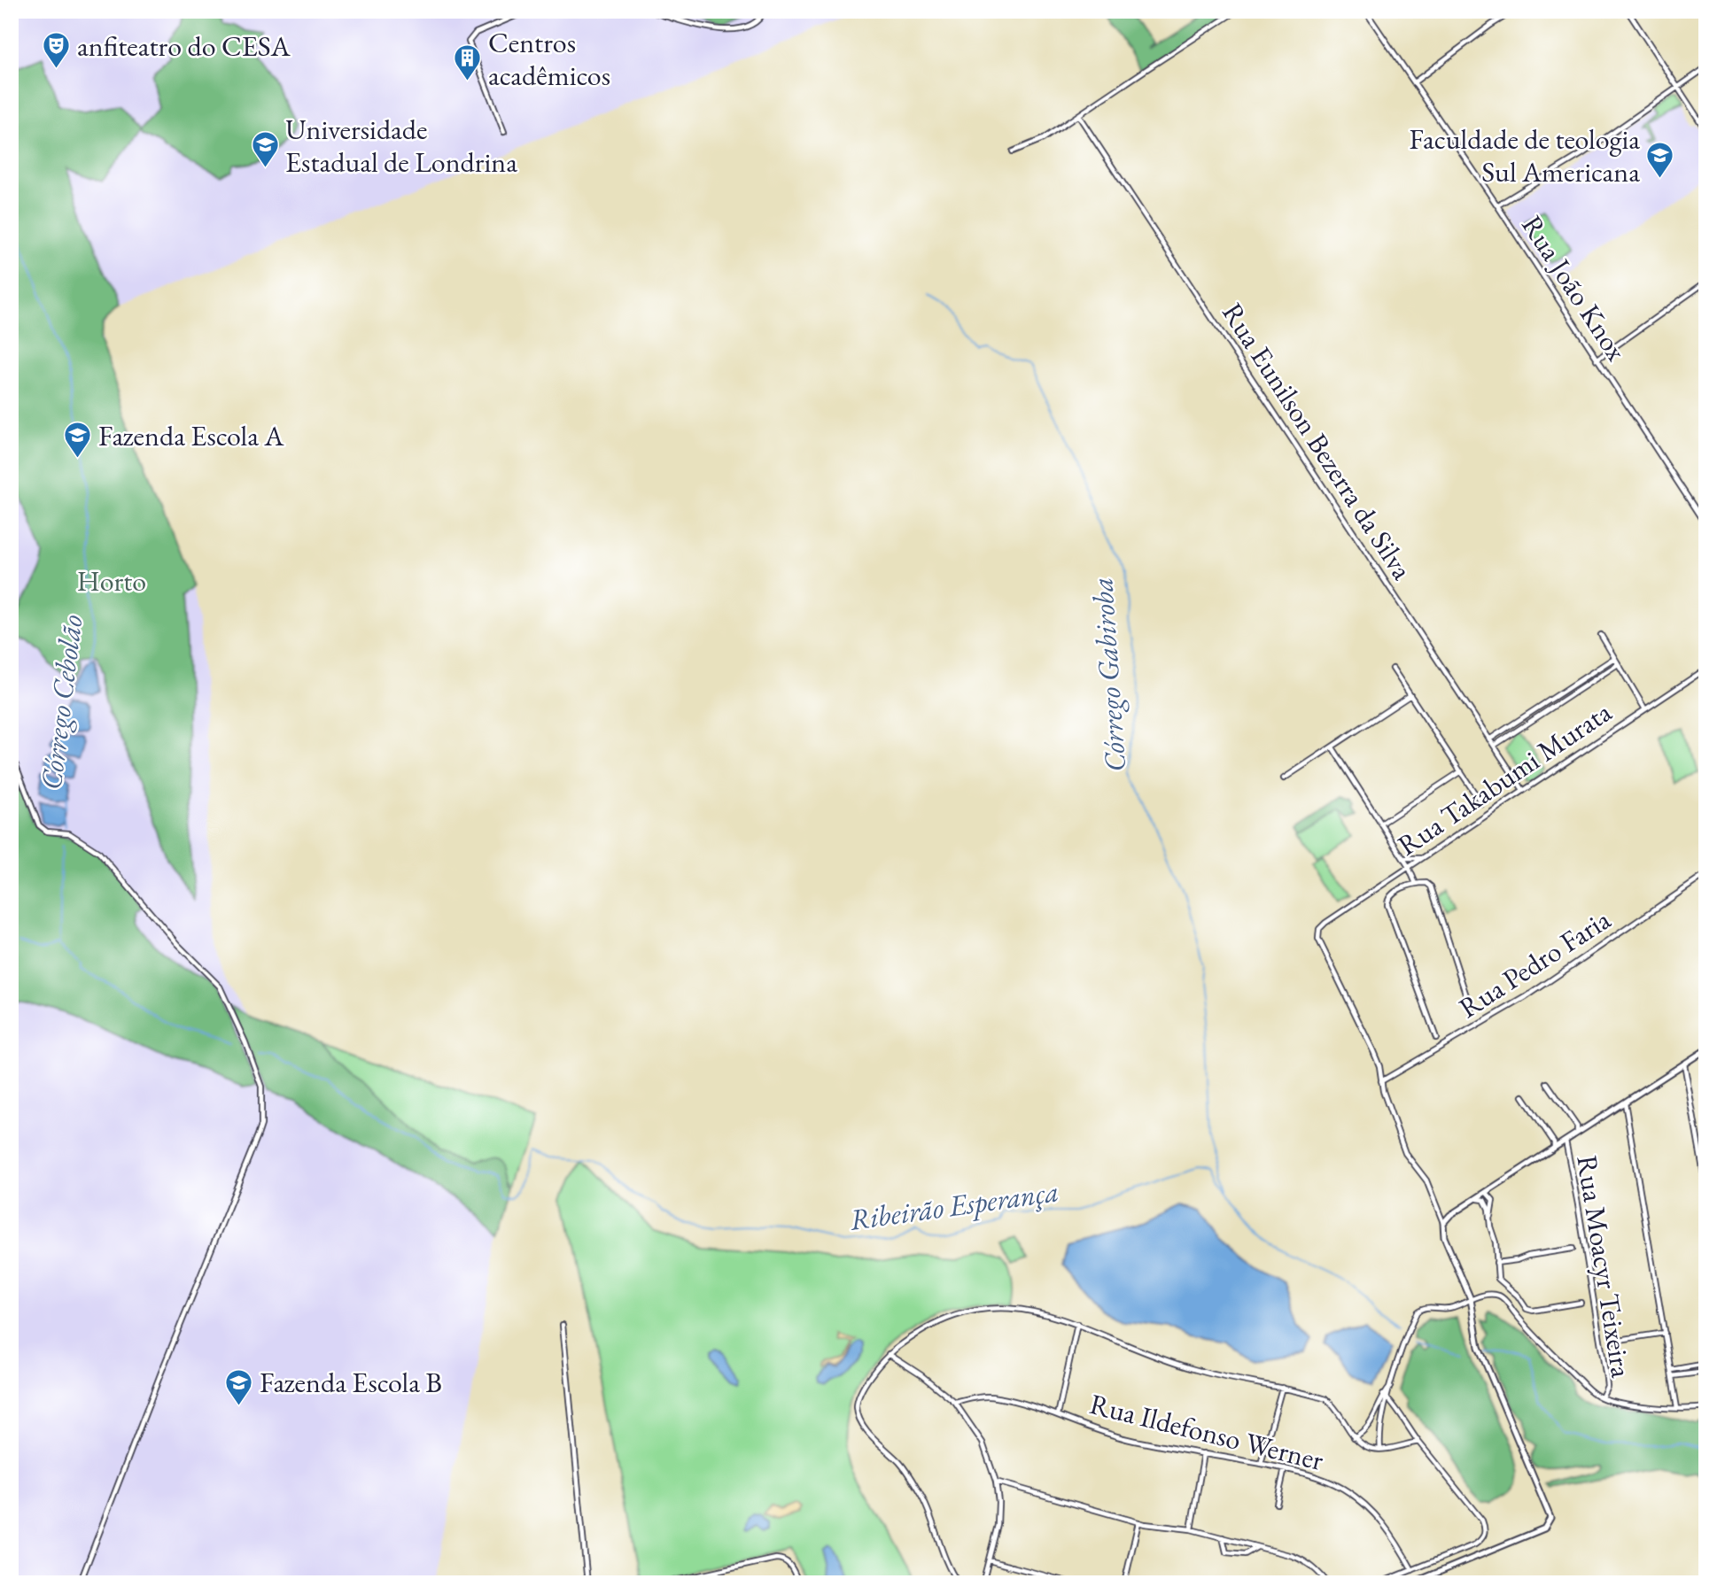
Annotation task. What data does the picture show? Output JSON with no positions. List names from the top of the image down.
{
  "streets": {
    "street": [
      "Rua João Knox",
      "Rua Eunilson Bezerra da Silva",
      "Rua Takabumi Murata",
      "Rua Pedro Faria",
      "Rua Moacyr Teixeira",
      "Rua Ildefonso Werner"
    ]
  },
  "crossings": [
    ["Rua Eunilson Bezerra da Silva", "Rua Takabumi Murata"],
    ["Rua Takabumi Murata", "Rua Pedro Faria"]
  ],
  "water": ["Córrego Gabiroba", "Córrego Cebolão", "Ribeirão Esperança"],
  "parks": ["Horto"],
  "places": {
    "theatre": ["anfiteatro do CESA"],
    "building": ["Centros acadêmicos"],
    "school or university": [
      "Universidade Estadual de Londrina",
      "Faculdade de teologia Sul Americana",
      "Fazenda Escola A",
      "Fazenda Escola B"
    ]
  }
}
